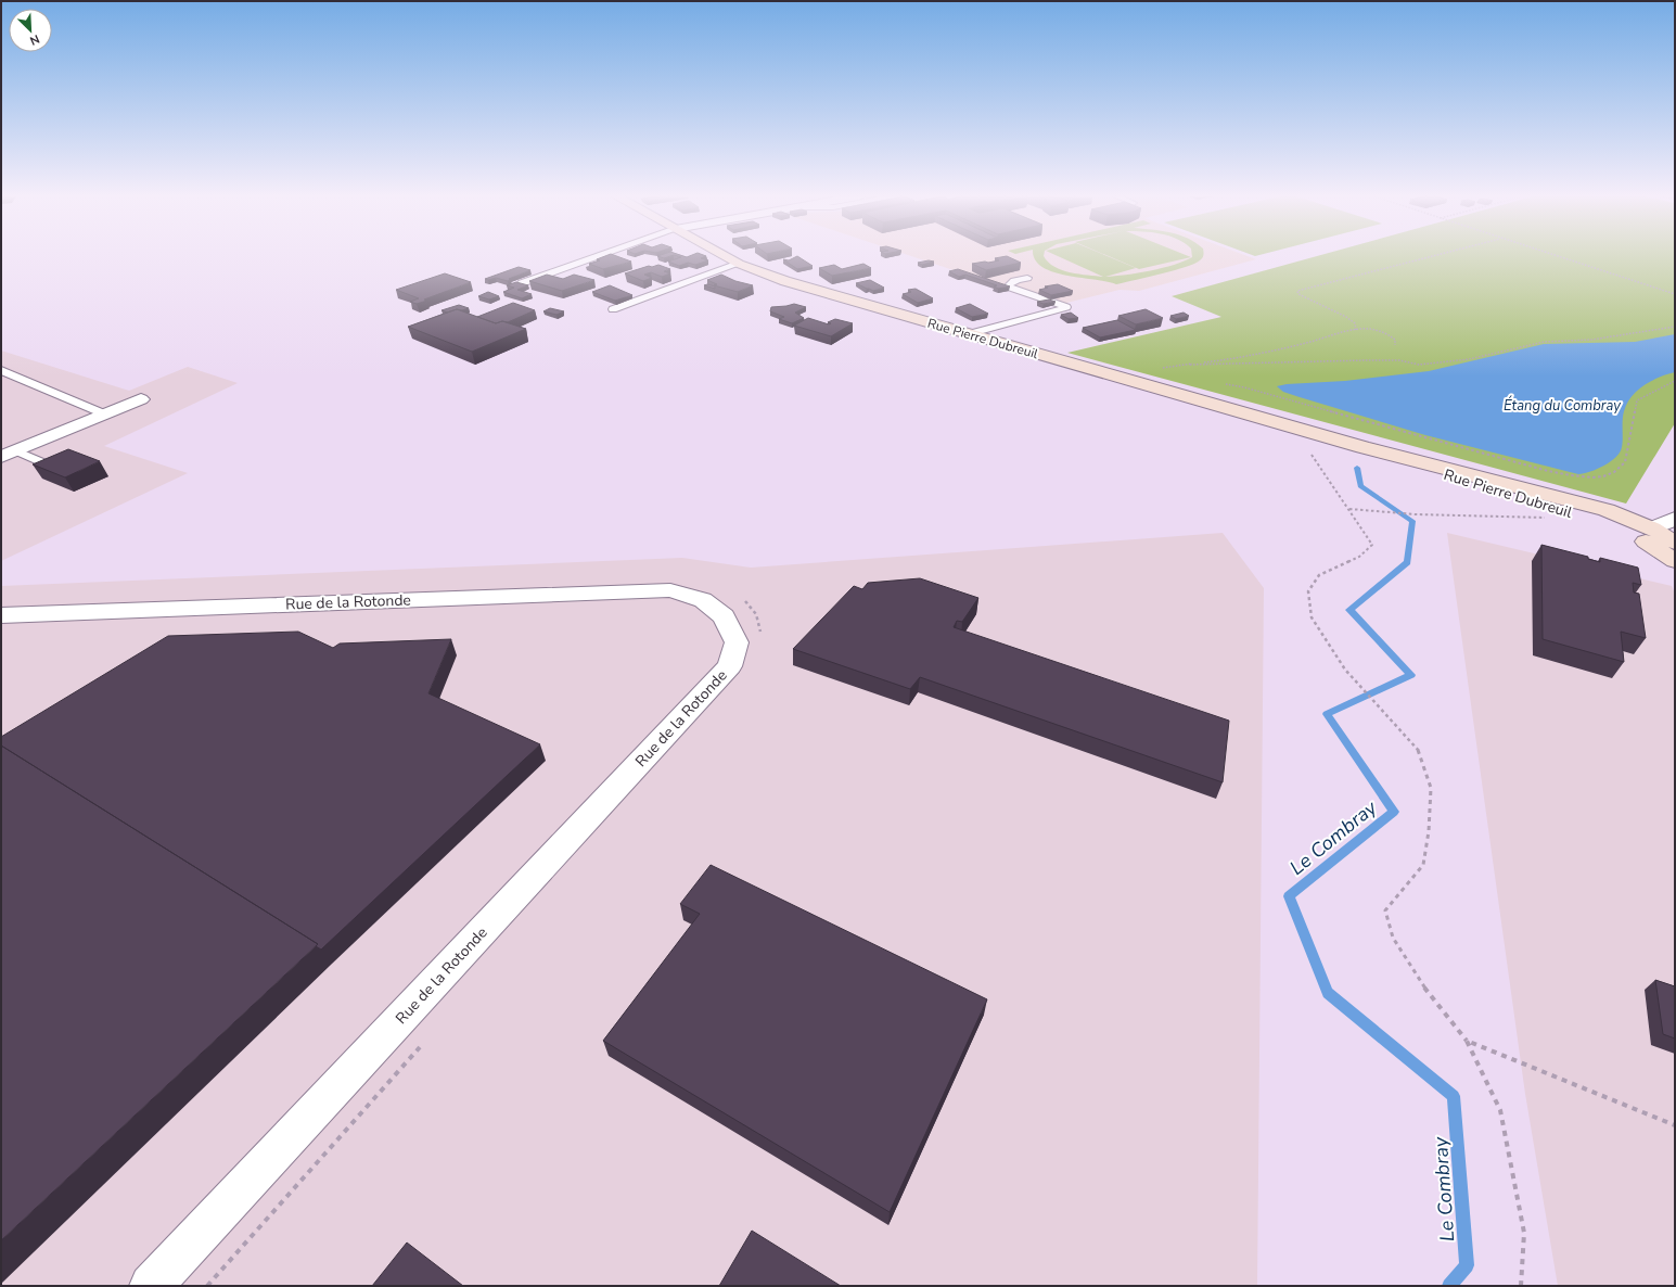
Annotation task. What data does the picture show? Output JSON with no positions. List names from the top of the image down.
{
  "streets": {
    "street": ["Rue Pierre Dubreuil", "Rue de la Rotonde"]
  },
  "water": ["Étang du Combray", "Le Combray"],
  "north": "bottom right"
}
